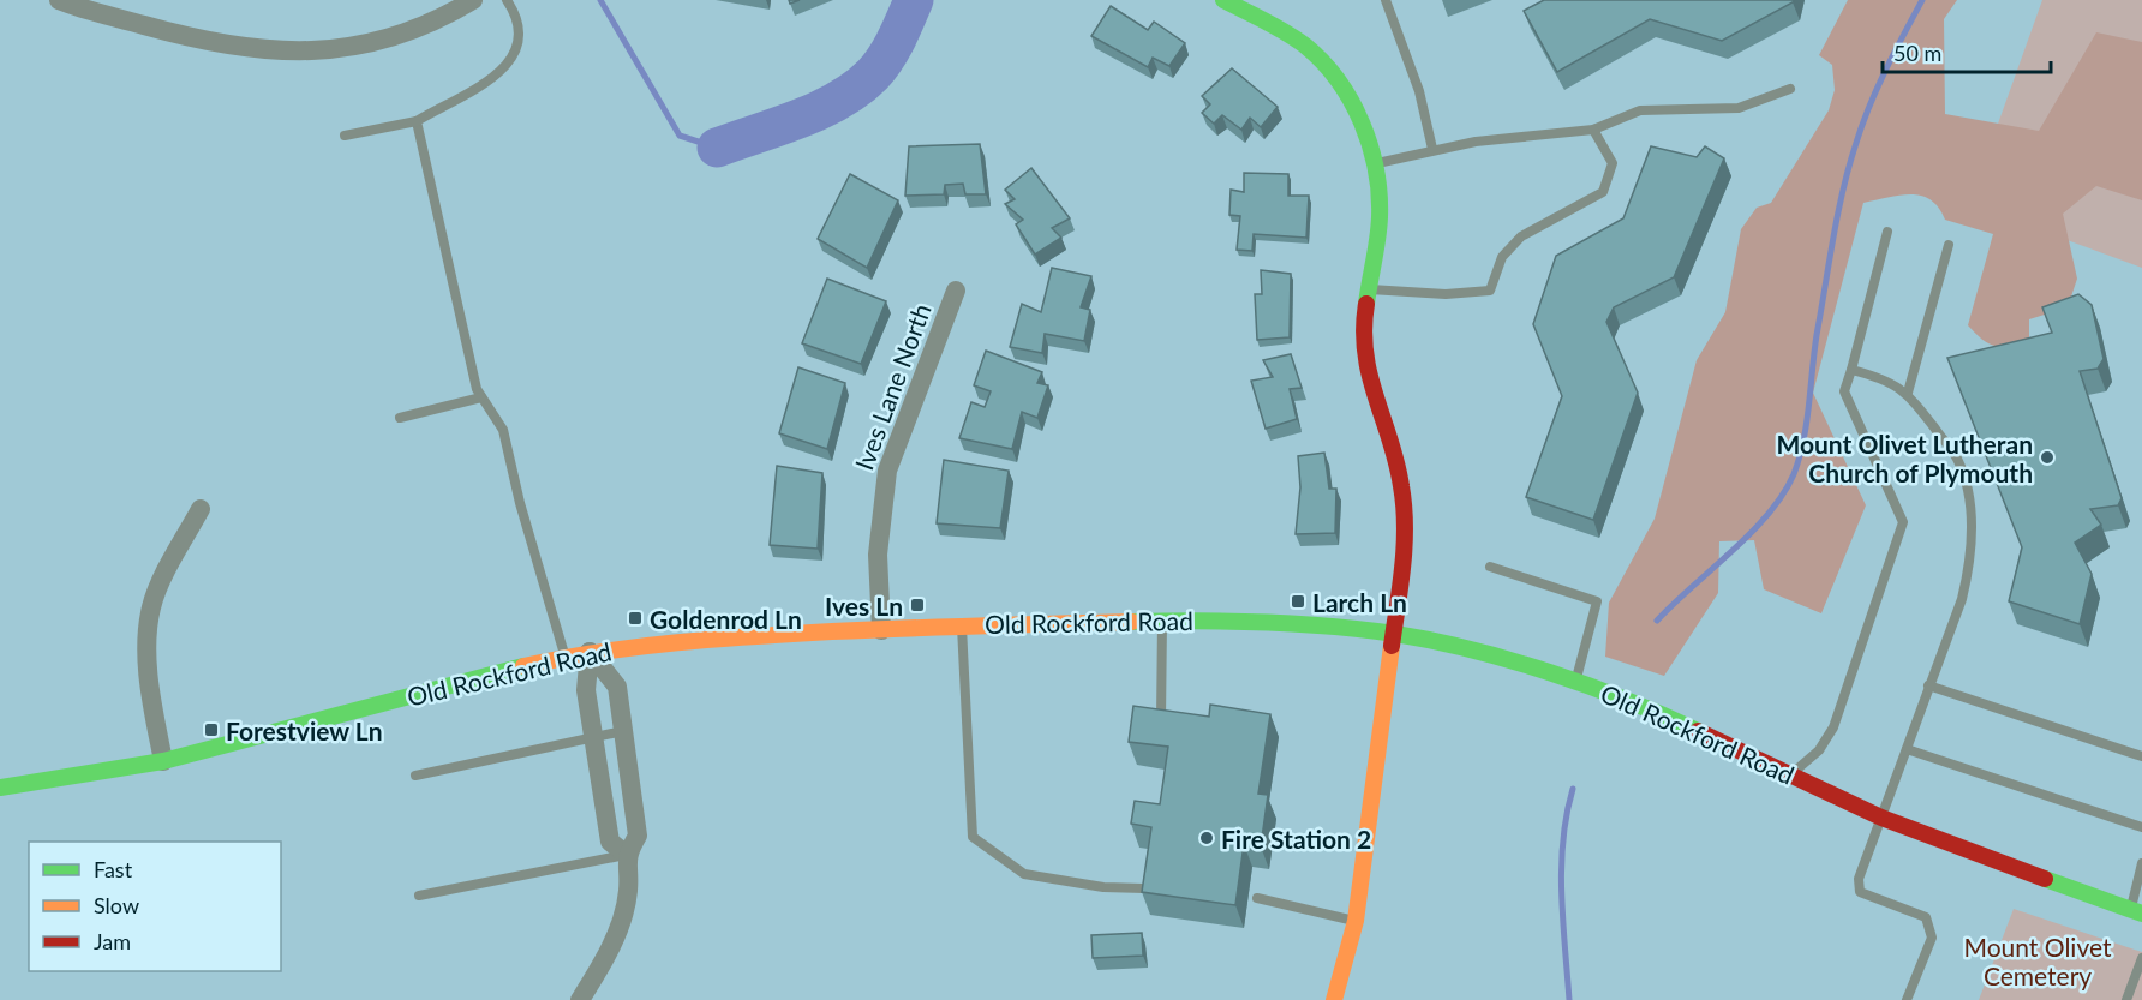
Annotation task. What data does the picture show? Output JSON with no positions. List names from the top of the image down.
{
  "streets": {
    "street": ["Ives Lane North", "Old Rockford Road"]
  },
  "crossings": [
    ["Ives Lane North", "Old Rockford Road"]
  ],
  "parks": ["Mount Olivet Cemetery"],
  "places": {
    "other": ["Mount Olivet Lutheran Church of Plymouth", "Fire Station 2"],
    "transit": [
      "Larch Ln",
      "Ives Ln",
      "Goldenrod Ln",
      "Forestview Ln"
    ]
  },
  "legend": ["Fast", "Slow", "Jam"],
  "scale_bar": "50 m"
}
